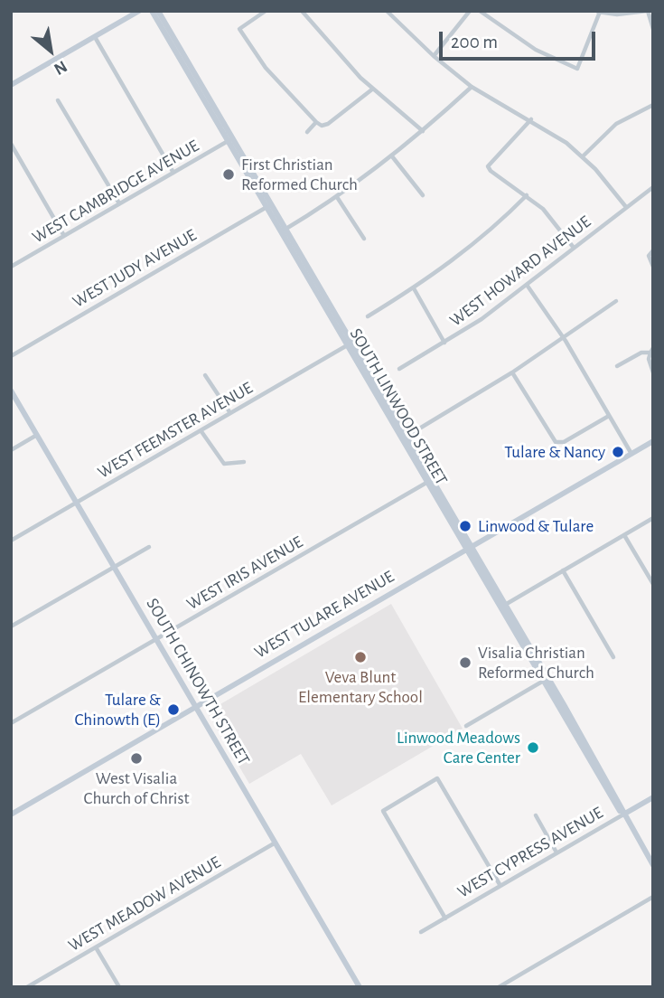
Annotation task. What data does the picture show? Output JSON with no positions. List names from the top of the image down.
{
  "streets": {
    "street": [
      "WEST CAMBRIDGE AVENUE",
      "WEST JUDY AVENUE",
      "WEST HOWARD AVENUE",
      "SOUTH LINWOOD STREET",
      "WEST FEEMSTER AVENUE",
      "WEST IRIS AVENUE",
      "WEST TULARE AVENUE",
      "SOUTH CHINOWTH STREET",
      "WEST CYPRESS AVENUE",
      "WEST MEADOW AVENUE"
    ]
  },
  "crossings": [
    ["WEST CAMBRIDGE AVENUE", "SOUTH LINWOOD STREET"],
    ["WEST JUDY AVENUE", "SOUTH LINWOOD STREET"],
    ["SOUTH LINWOOD STREET", "WEST FEEMSTER AVENUE"],
    ["SOUTH LINWOOD STREET", "WEST IRIS AVENUE"],
    ["SOUTH LINWOOD STREET", "WEST TULARE AVENUE"],
    ["SOUTH LINWOOD STREET", "WEST CYPRESS AVENUE"],
    ["WEST FEEMSTER AVENUE", "SOUTH CHINOWTH STREET"],
    ["WEST IRIS AVENUE", "SOUTH CHINOWTH STREET"],
    ["WEST TULARE AVENUE", "SOUTH CHINOWTH STREET"],
    ["SOUTH CHINOWTH STREET", "WEST MEADOW AVENUE"]
  ],
  "places": [
    "First Christian Reformed Church",
    "Tulare & Nancy",
    "Linwood & Tulare",
    "Veva Blunt Elementary School",
    "Visalia Christian Reformed Church",
    "Tulare & Chinowth (E)",
    "Linwood Meadows Care Center",
    "West Visalia Church of Christ"
  ],
  "scale_bar": "200 m",
  "north": "bottom right"
}
